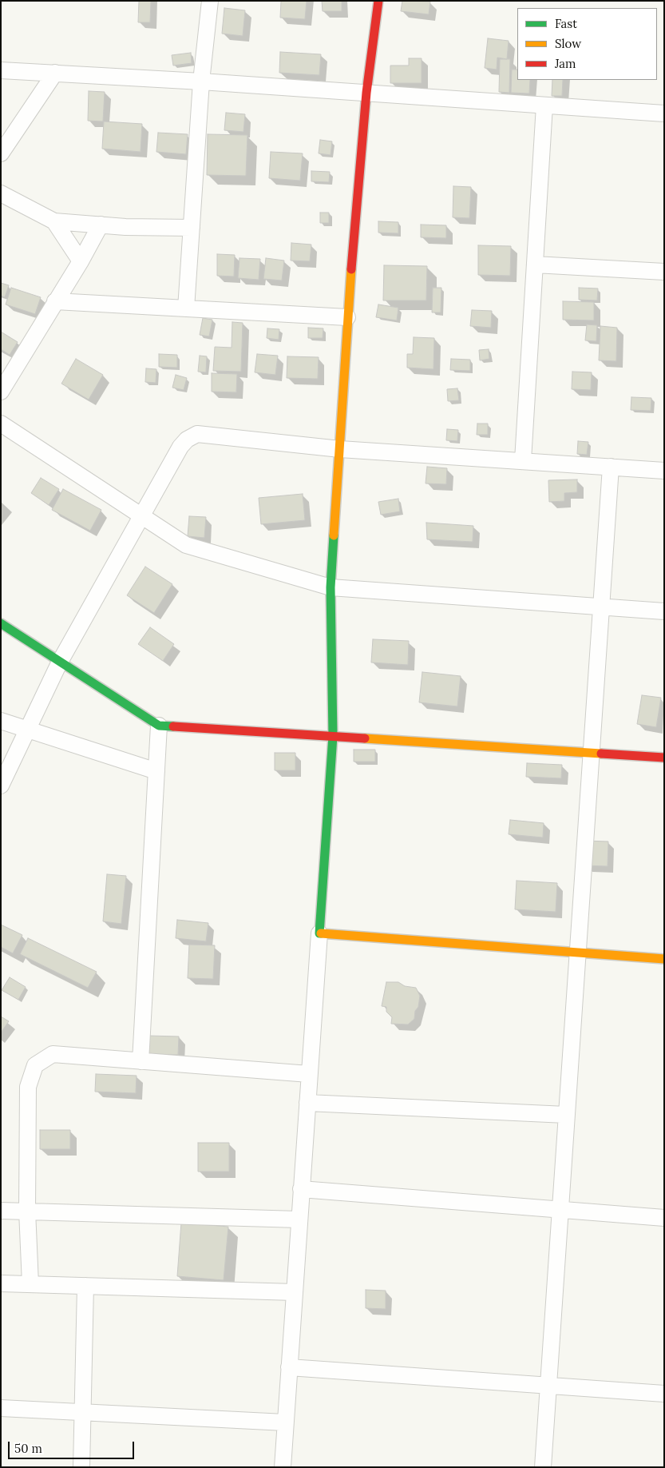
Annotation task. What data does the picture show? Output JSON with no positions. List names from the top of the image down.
{
  "legend": ["Fast", "Slow", "Jam"],
  "scale_bar": "50 m"
}
